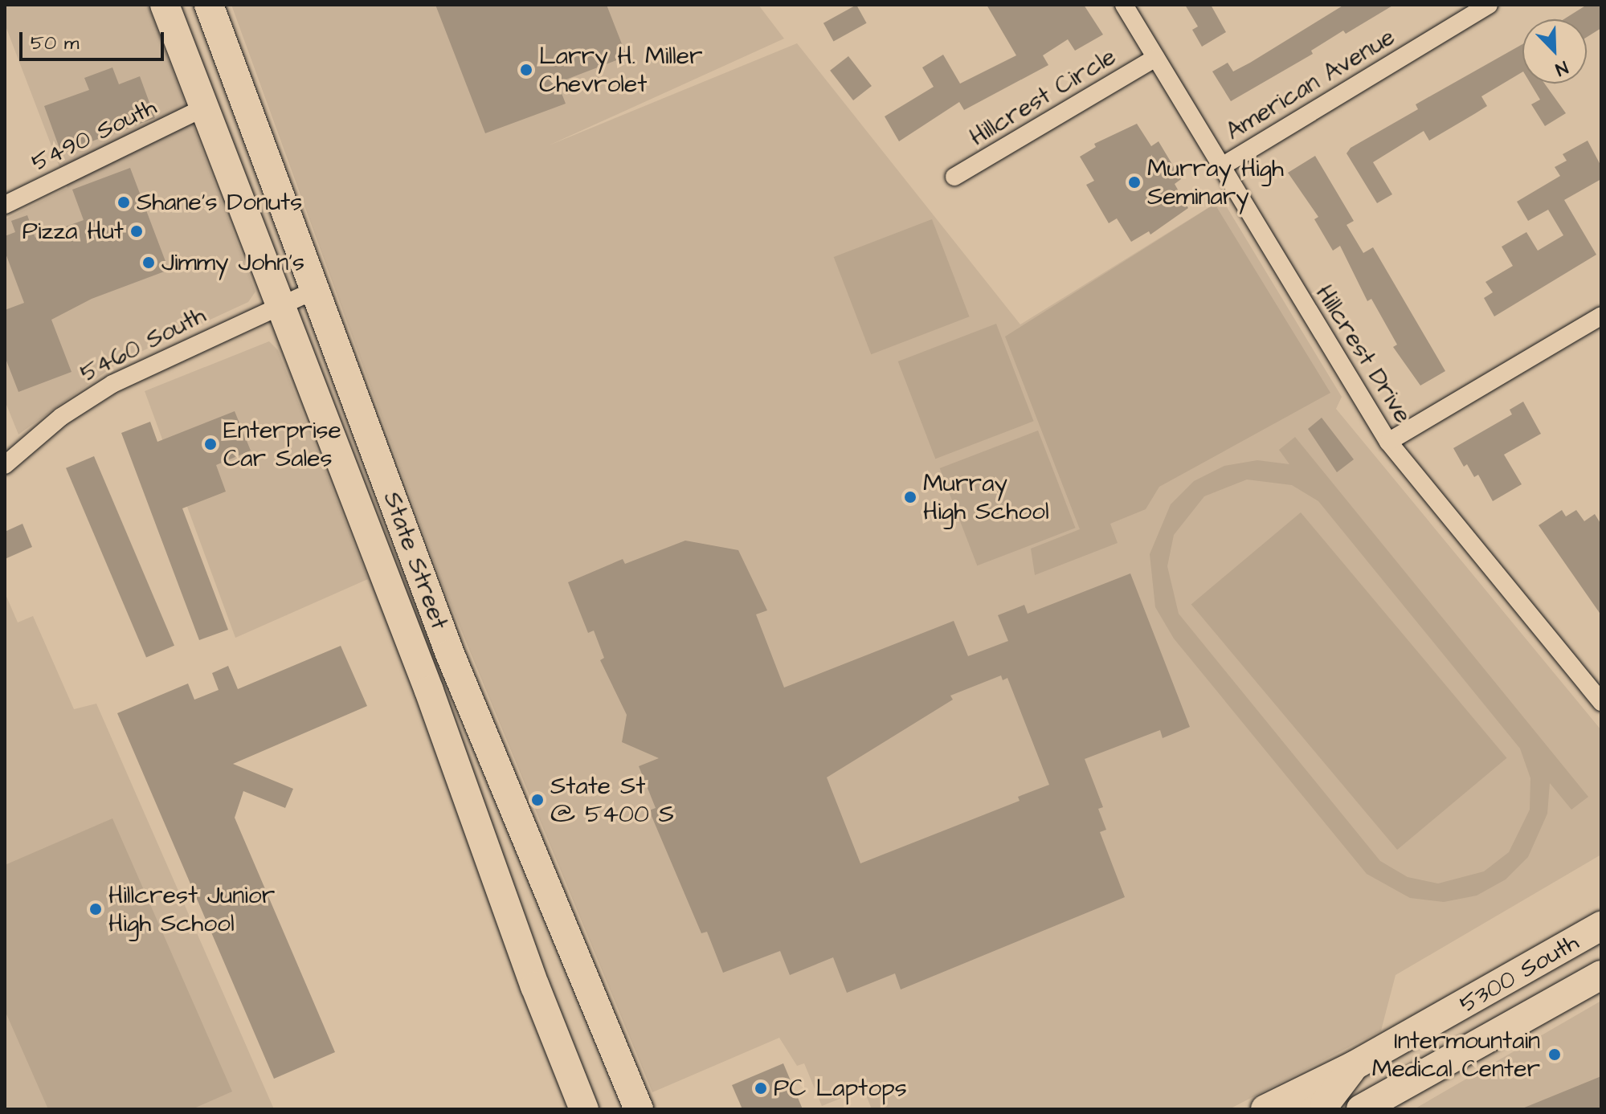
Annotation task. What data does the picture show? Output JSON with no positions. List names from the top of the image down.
{
  "streets": {
    "main road": ["State Street", "5300 South"],
    "street": [
      "American Avenue",
      "Hillcrest Circle",
      "5490 South",
      "5460 South",
      "Hillcrest Drive"
    ]
  },
  "crossings": [
    ["American Avenue", "Hillcrest Drive"],
    ["Hillcrest Circle", "Hillcrest Drive"],
    ["5490 South", "State Street"],
    ["5460 South", "State Street"]
  ],
  "places": [
    "Larry H. Miller Chevrolet",
    "Murray High Seminary",
    "Shane's Donuts",
    "Pizza Hut",
    "Jimmy John's",
    "Enterprise Car Sales",
    "Murray High School",
    "State St @ 5400 S",
    "Hillcrest Junior High School",
    "Intermountain Medical Center",
    "PC Laptops"
  ],
  "scale_bar": "50 m",
  "north": "bottom right"
}
